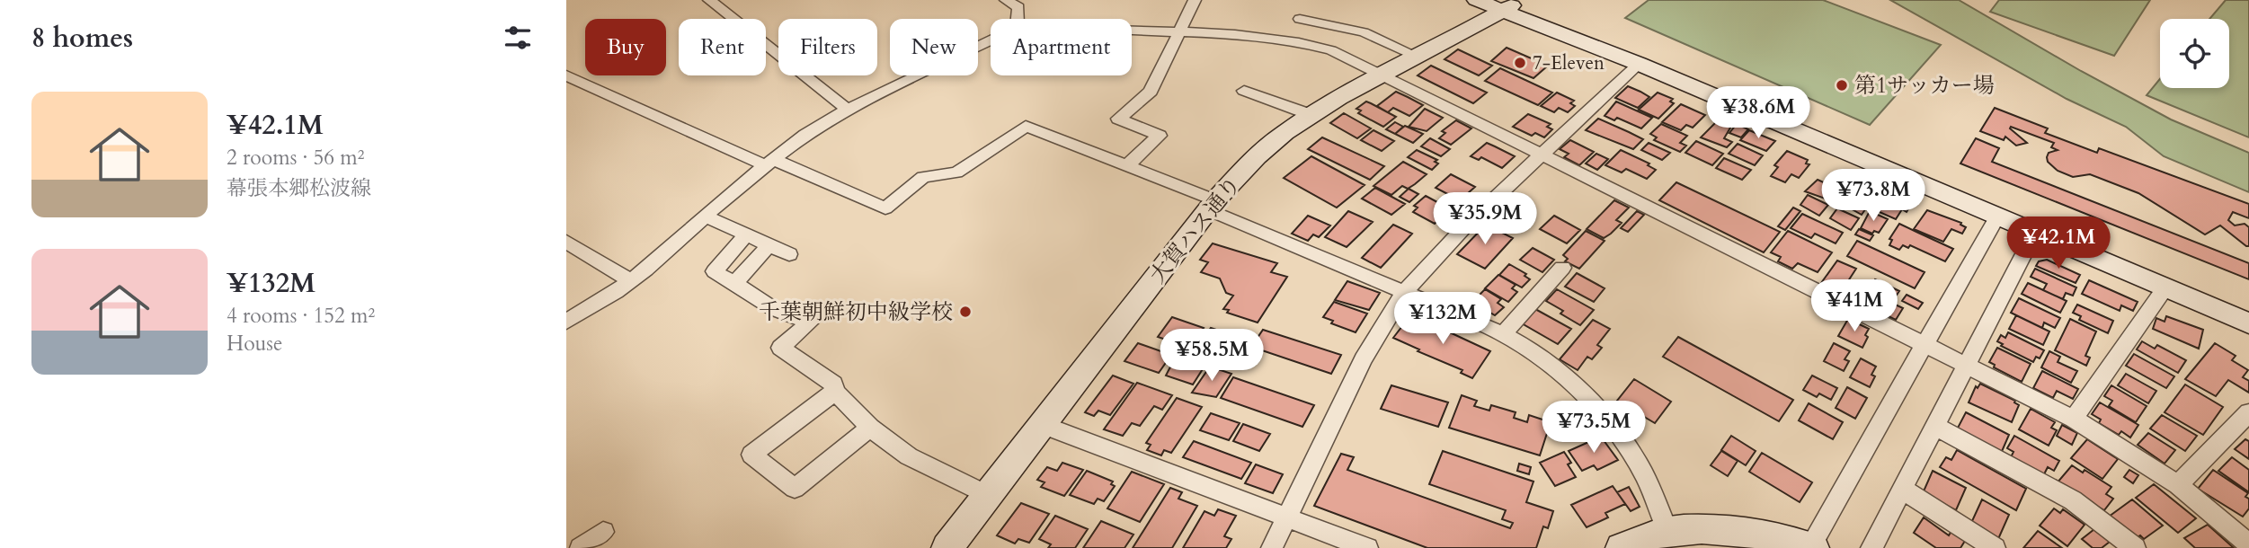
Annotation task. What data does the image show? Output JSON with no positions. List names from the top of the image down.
{
  "streets": {
    "street": ["大賀ハス通り"]
  },
  "places": ["7-Eleven", "第1サッカー場", "千葉朝鮮初中級学校"],
  "page": {
    "heading": "8 homes",
    "chip": [
      "Buy",
      "Rent",
      "Filters",
      "New",
      "Apartment"
    ],
    "list": [
      {
        "name": "¥42.1M",
        "note": "2 rooms · 56 m² · 幕張本郷松波線"
      },
      {
        "name": "¥132M",
        "note": "4 rooms · 152 m² · House"
      }
    ],
    "price": [
      "¥38.6M",
      "¥73.8M",
      "¥35.9M",
      "¥42.1M",
      "¥41M",
      "¥132M",
      "¥58.5M",
      "¥73.5M"
    ]
  }
}
